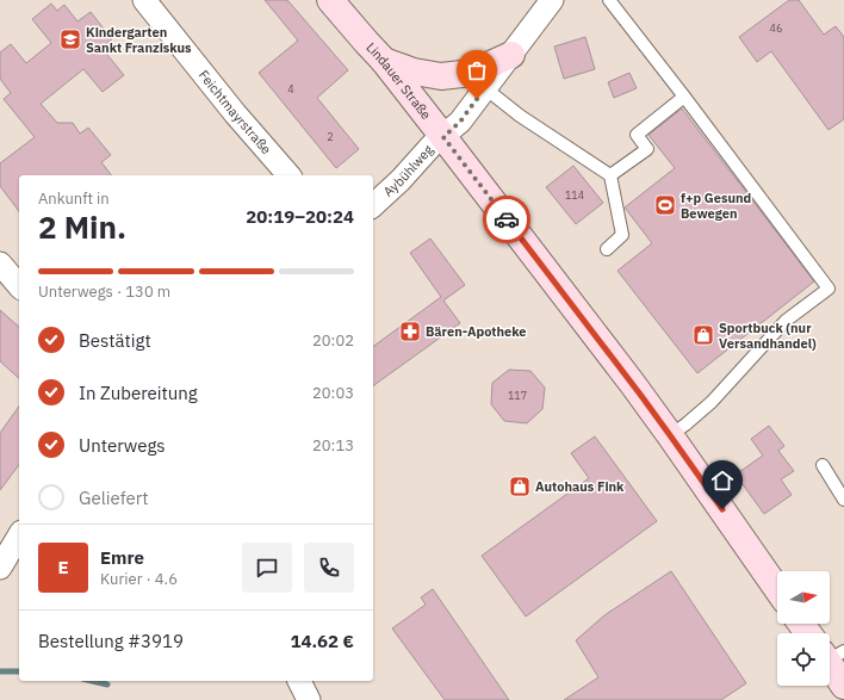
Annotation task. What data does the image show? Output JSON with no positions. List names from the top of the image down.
{
  "streets": {
    "main road": ["Lindauer Straße"],
    "street": ["Feichtmayrstraße", "Aybühlweg"]
  },
  "crossings": [
    ["Lindauer Straße", "Aybühlweg"]
  ],
  "places": {
    "school or university": ["Kindergarten Sankt Franziskus"],
    "sports": ["f+p Gesund Bewegen"],
    "pharmacy": ["Bären-Apotheke"],
    "shop": ["Sportbuck (nur Versandhandel)", "Autohaus Fink"]
  },
  "house_numbers": [
    "46",
    "4",
    "2",
    "114",
    "117"
  ],
  "north": "right",
  "page": {
    "heading": ["2 Min.", "Ankunft in", "20:19–20:24"],
    "panel": [
      "Emre",
      "Kurier · 4.6",
      "Bestellung #3919",
      "14.62 €"
    ],
    "bar": "Unterwegs · 130 m",
    "list": [
      ["Bestätigt", "20:02"],
      ["In Zubereitung", "20:03"],
      ["Unterwegs", "20:13"],
      "Geliefert"
    ],
    "round": "E"
  }
}
